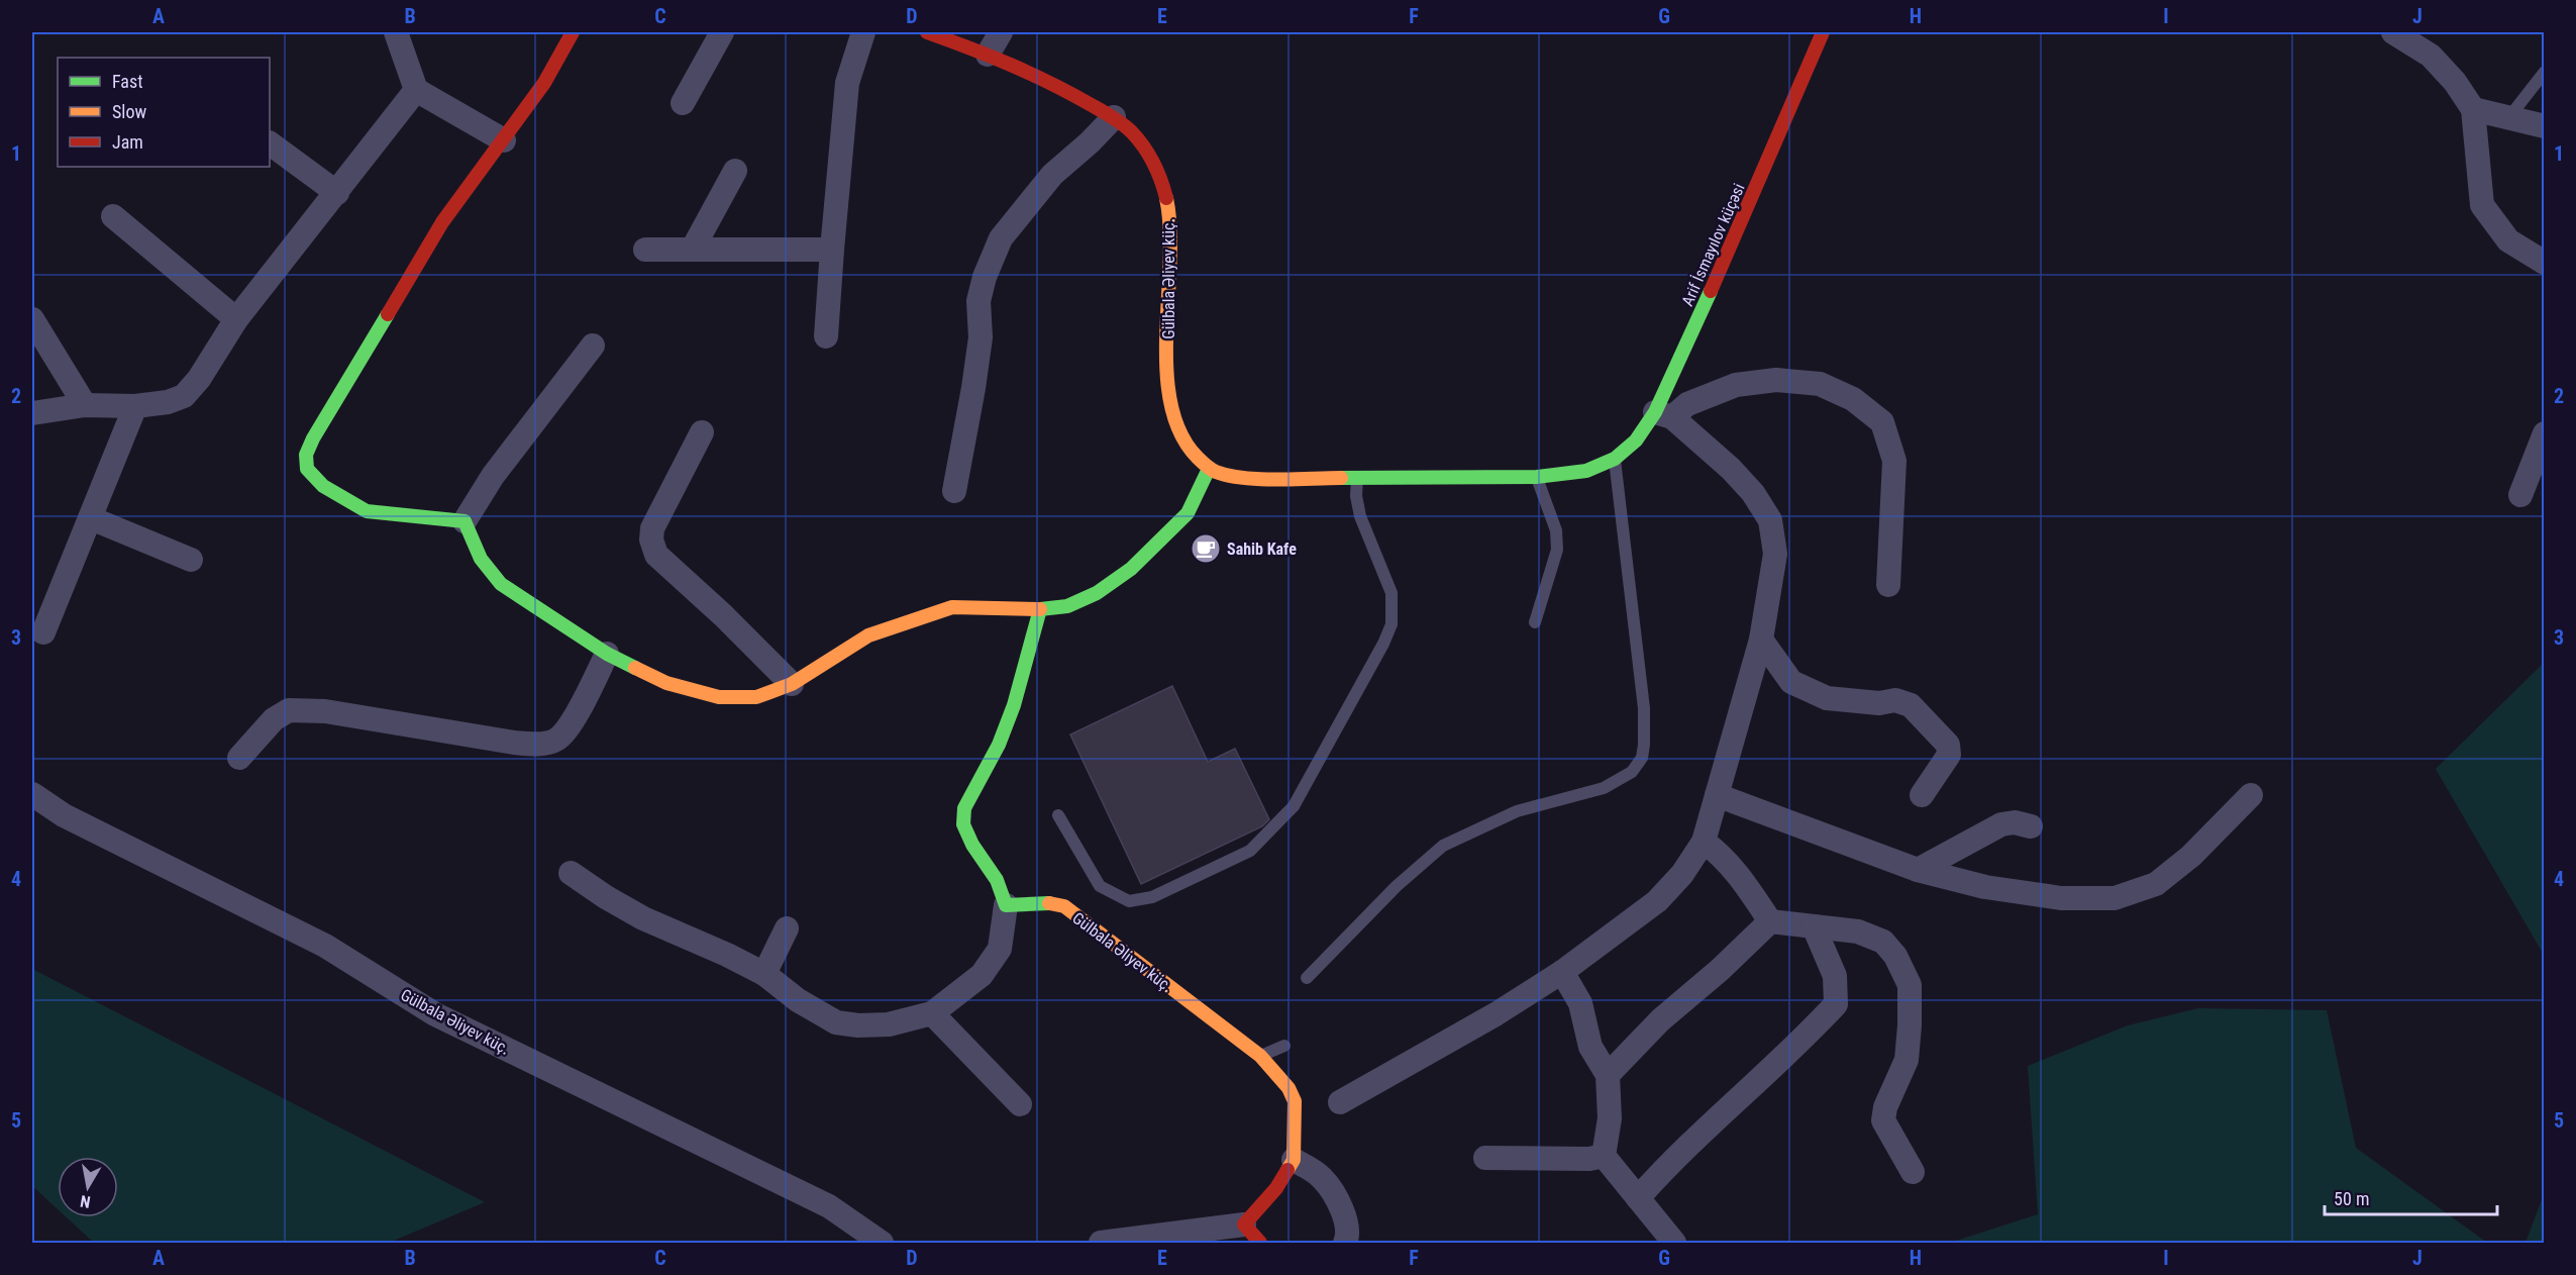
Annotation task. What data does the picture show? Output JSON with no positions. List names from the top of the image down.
{
  "streets": {
    "street": ["Arif İsmayılov küçəsi", "Gülbala Əliyev küç."]
  },
  "crossings": [
    ["Arif İsmayılov küçəsi", "Gülbala Əliyev küç."]
  ],
  "places": {
    "cafe": ["Sahib Kafe"]
  },
  "legend": ["Fast", "Slow", "Jam"],
  "scale_bar": "50 m",
  "north": "bottom",
  "grid": {
    "columns": [
      "A",
      "B",
      "C",
      "D",
      "E",
      "F",
      "G",
      "H",
      "I",
      "J"
    ],
    "rows": [
      "1",
      "2",
      "3",
      "4",
      "5"
    ]
  }
}
